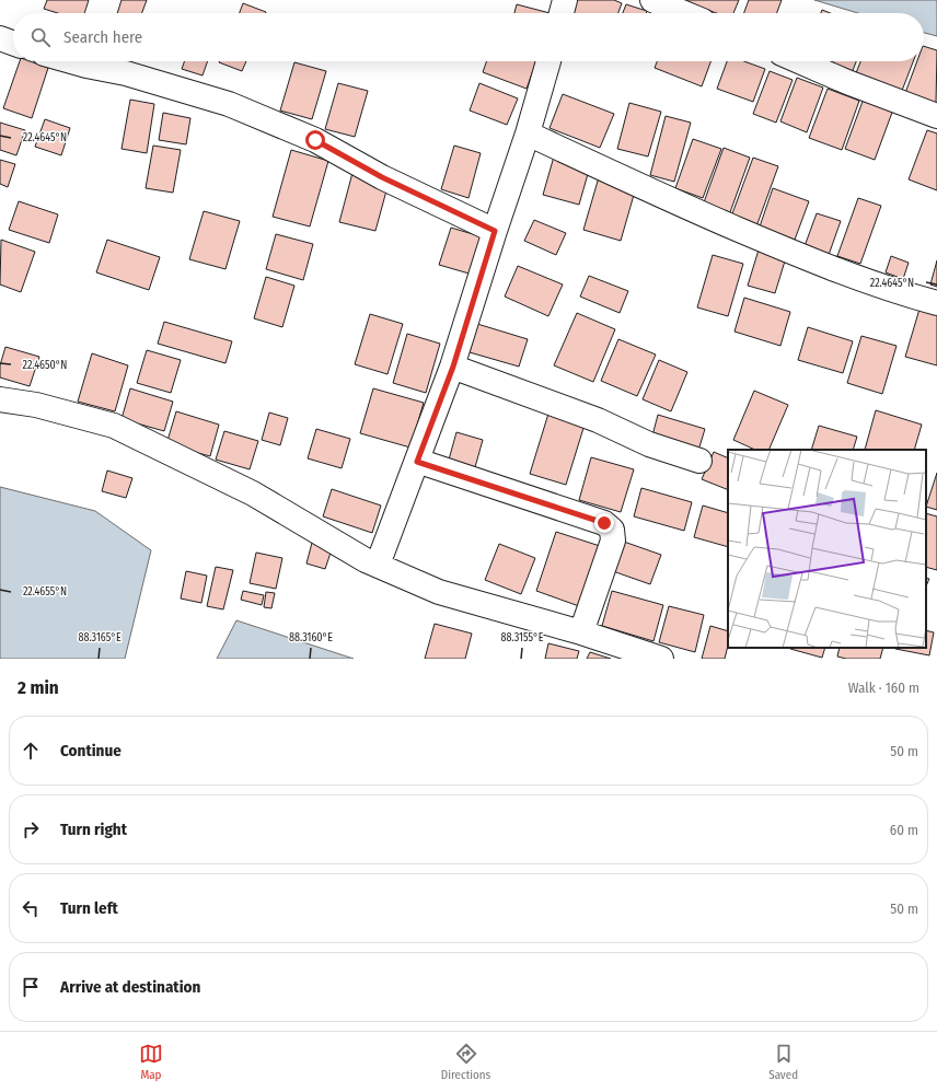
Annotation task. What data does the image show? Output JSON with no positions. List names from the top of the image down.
{
  "page": {
    "search": "Search here",
    "heading": ["2 min", "Walk · 160 m"],
    "list": [
      ["Continue", "50 m"],
      ["Turn right", "60 m"],
      ["Turn left", "50 m"],
      "Arrive at destination"
    ],
    "nav": ["Map", "Directions", "Saved"]
  },
  "coordinates": [
    "22.4645°N",
    "22.4650°N",
    "22.4655°N",
    "88.3165°E",
    "88.3160°E",
    "88.3155°E"
  ]
}
